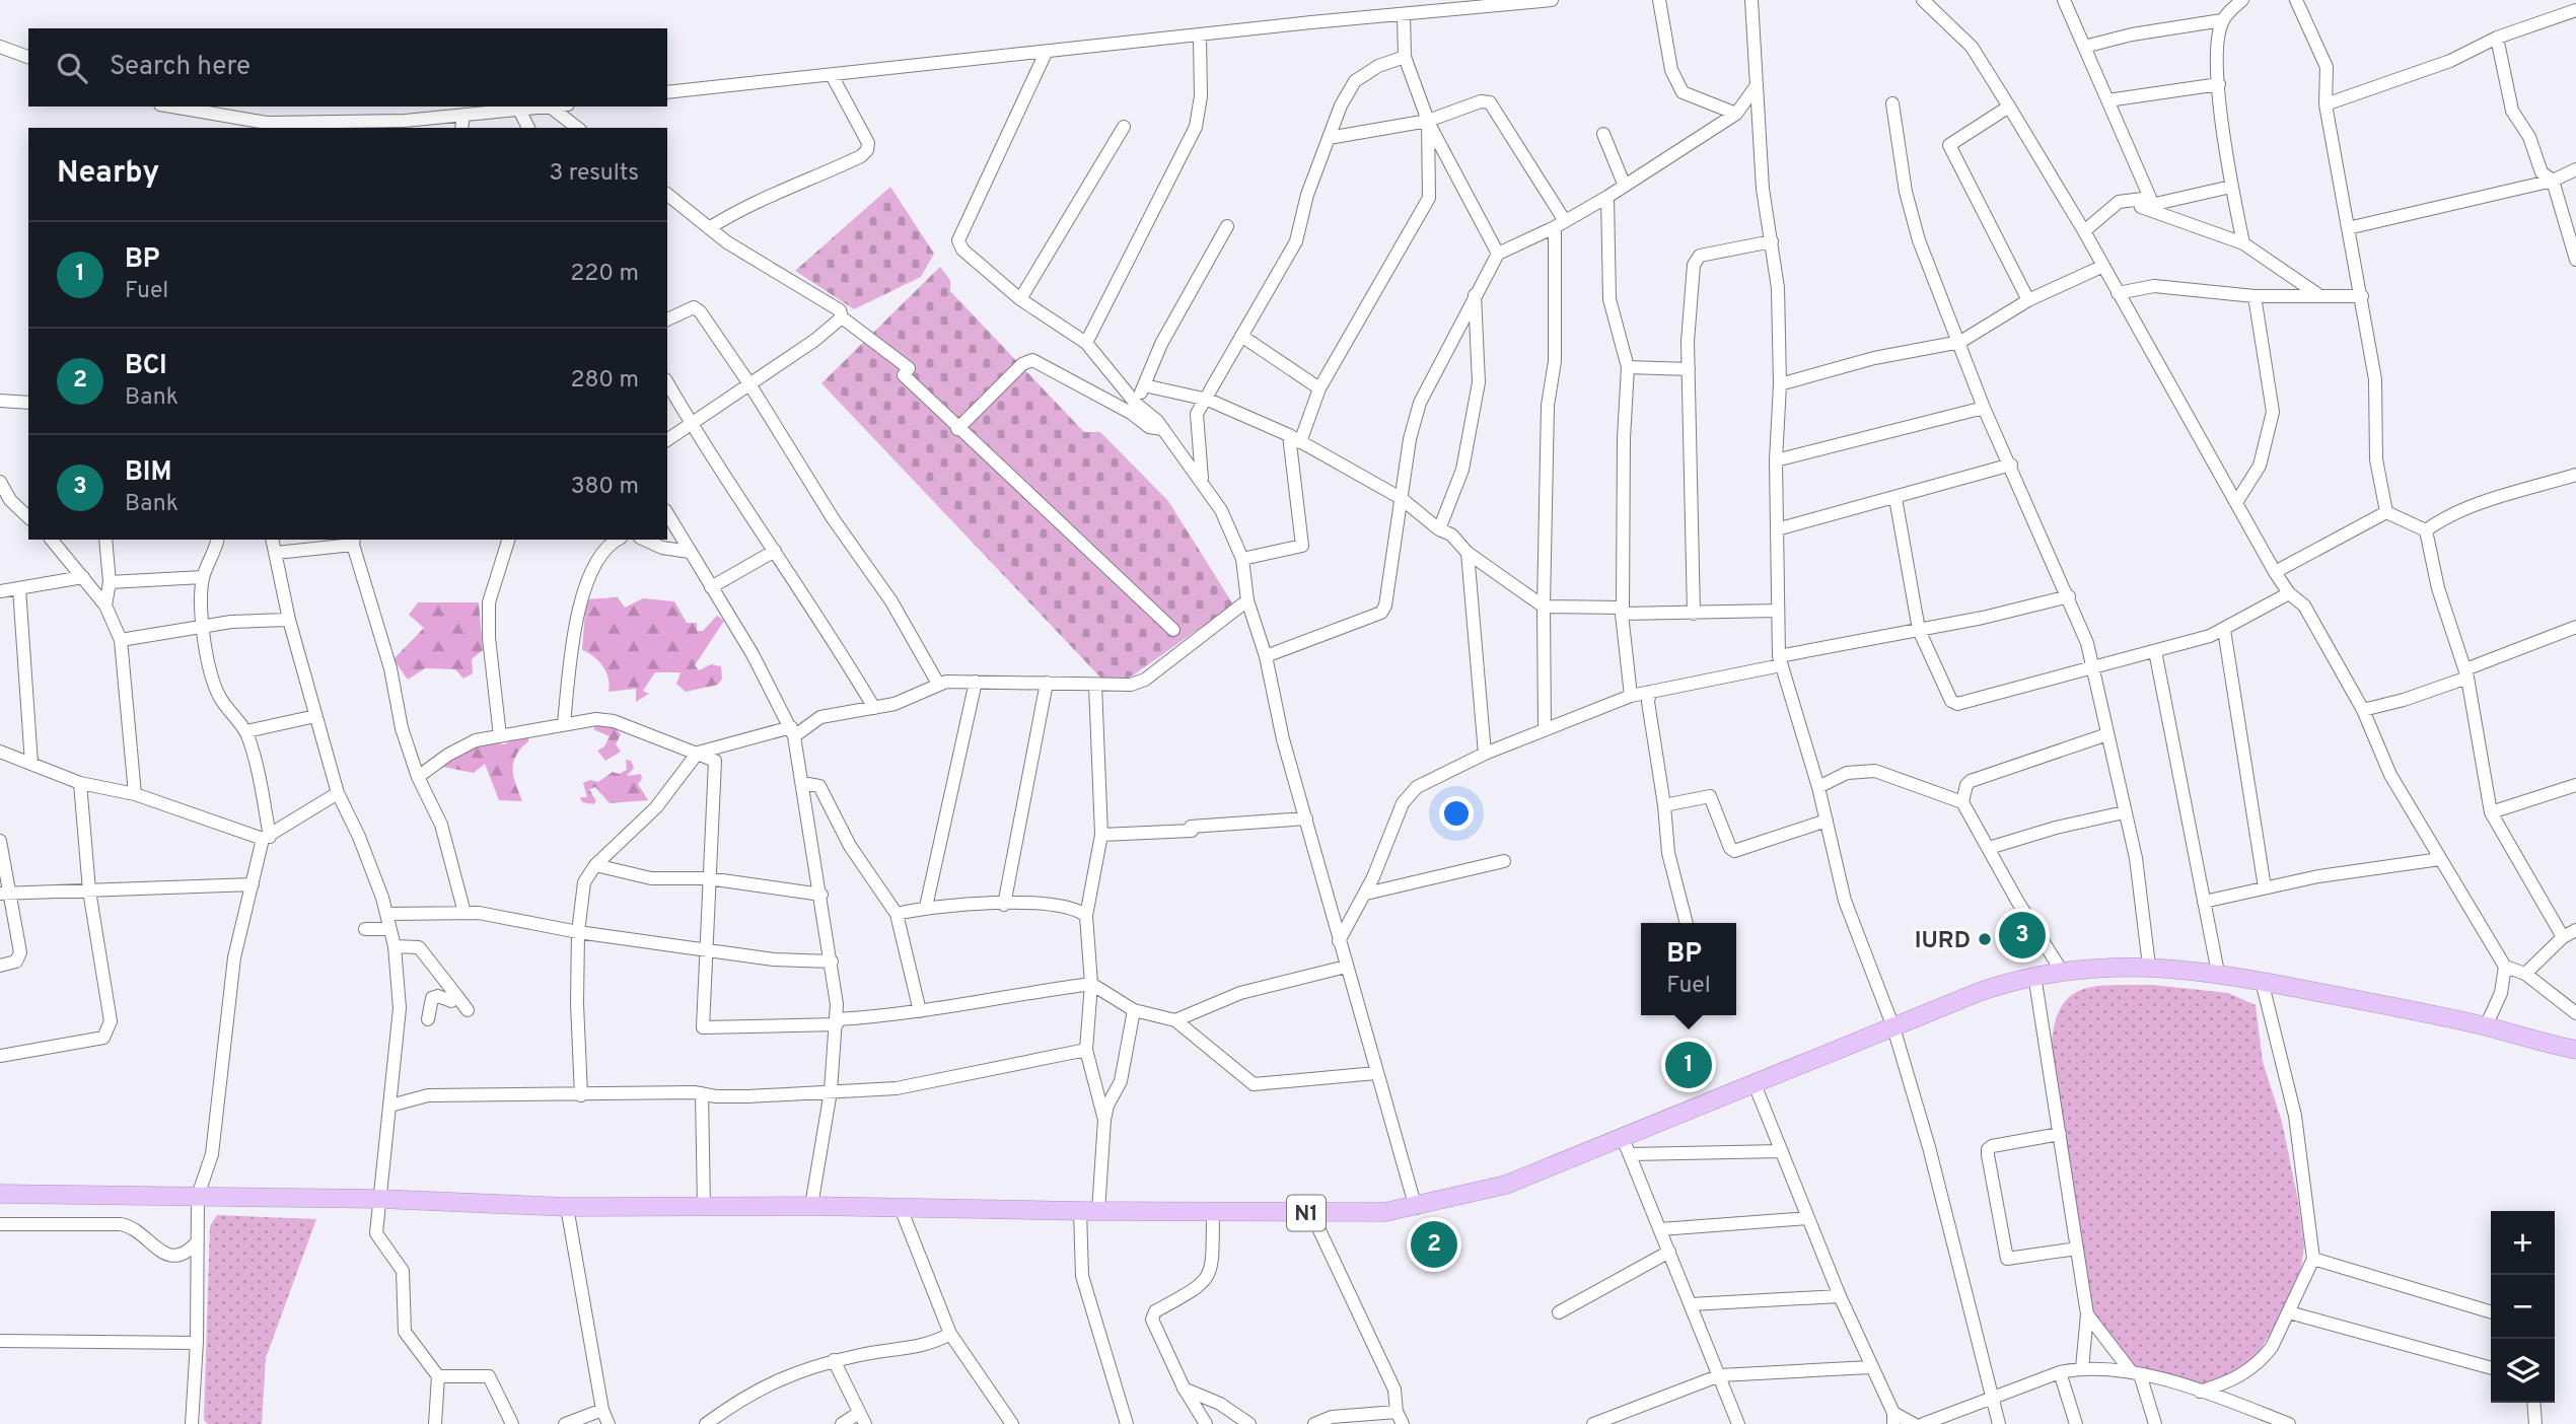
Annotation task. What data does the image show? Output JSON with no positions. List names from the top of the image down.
{
  "streets": {
    "highway": ["N1"]
  },
  "places": ["IURD"],
  "page": {
    "search": "Search here",
    "heading": ["Nearby", "3 results"],
    "list": [
      {
        "mark": "1",
        "name": "BP",
        "note": "Fuel",
        "value": "220 m"
      },
      {
        "mark": "2",
        "name": "BCI",
        "note": "Bank",
        "value": "280 m"
      },
      {
        "mark": "3",
        "name": "BIM",
        "note": "Bank",
        "value": "380 m"
      }
    ],
    "pins": ["3", "1", "2"],
    "popup": ["BP", "Fuel"],
    "map_buttons": ["+", "−"]
  }
}
